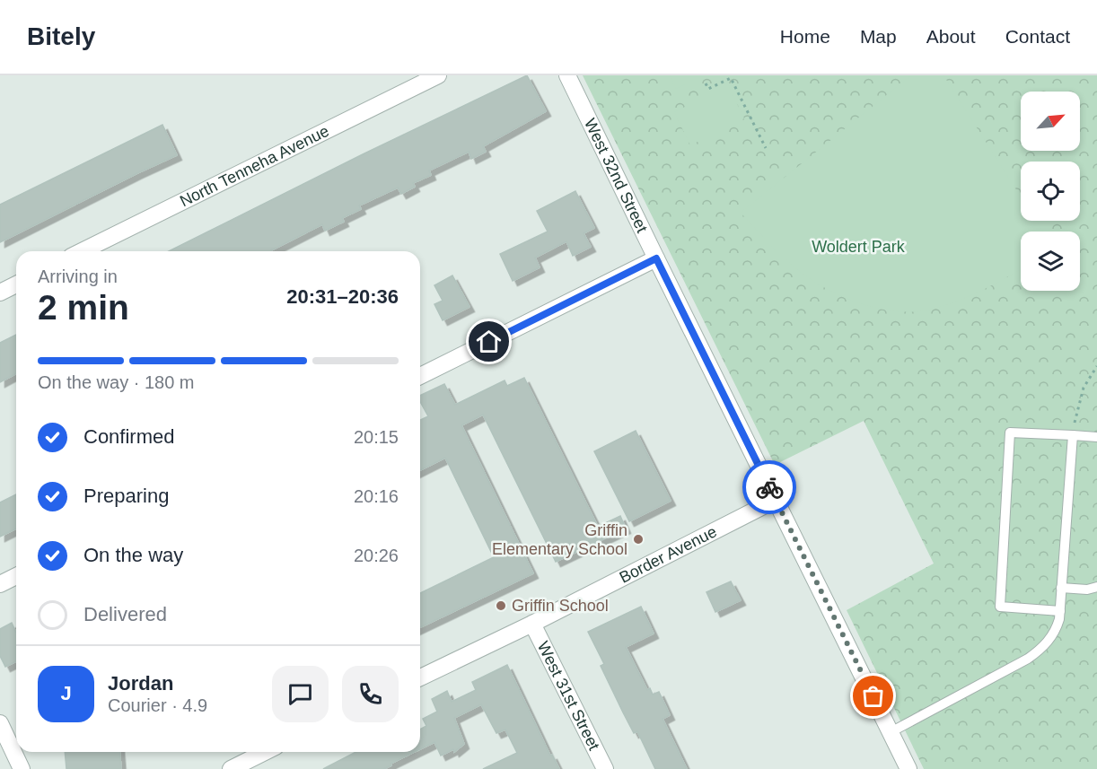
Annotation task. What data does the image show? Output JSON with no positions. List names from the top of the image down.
{
  "streets": {
    "street": [
      "North Tenneha Avenue",
      "West 32nd Street",
      "Border Avenue",
      "West 31st Street"
    ]
  },
  "crossings": [
    ["West 32nd Street", "Border Avenue"],
    ["Border Avenue", "West 31st Street"]
  ],
  "parks": ["Woldert Park"],
  "places": ["Griffin Elementary School", "Griffin School"],
  "north": "top right",
  "page": {
    "header": "Bitely",
    "nav": [
      "Home",
      "Map",
      "About",
      "Contact"
    ],
    "heading": ["2 min", "Arriving in", "20:31–20:36"],
    "panel": ["Jordan", "Courier · 4.9"],
    "bar": "On the way · 180 m",
    "list": [
      ["Confirmed", "20:15"],
      ["Preparing", "20:16"],
      ["On the way", "20:26"],
      "Delivered"
    ],
    "round": "J"
  }
}
